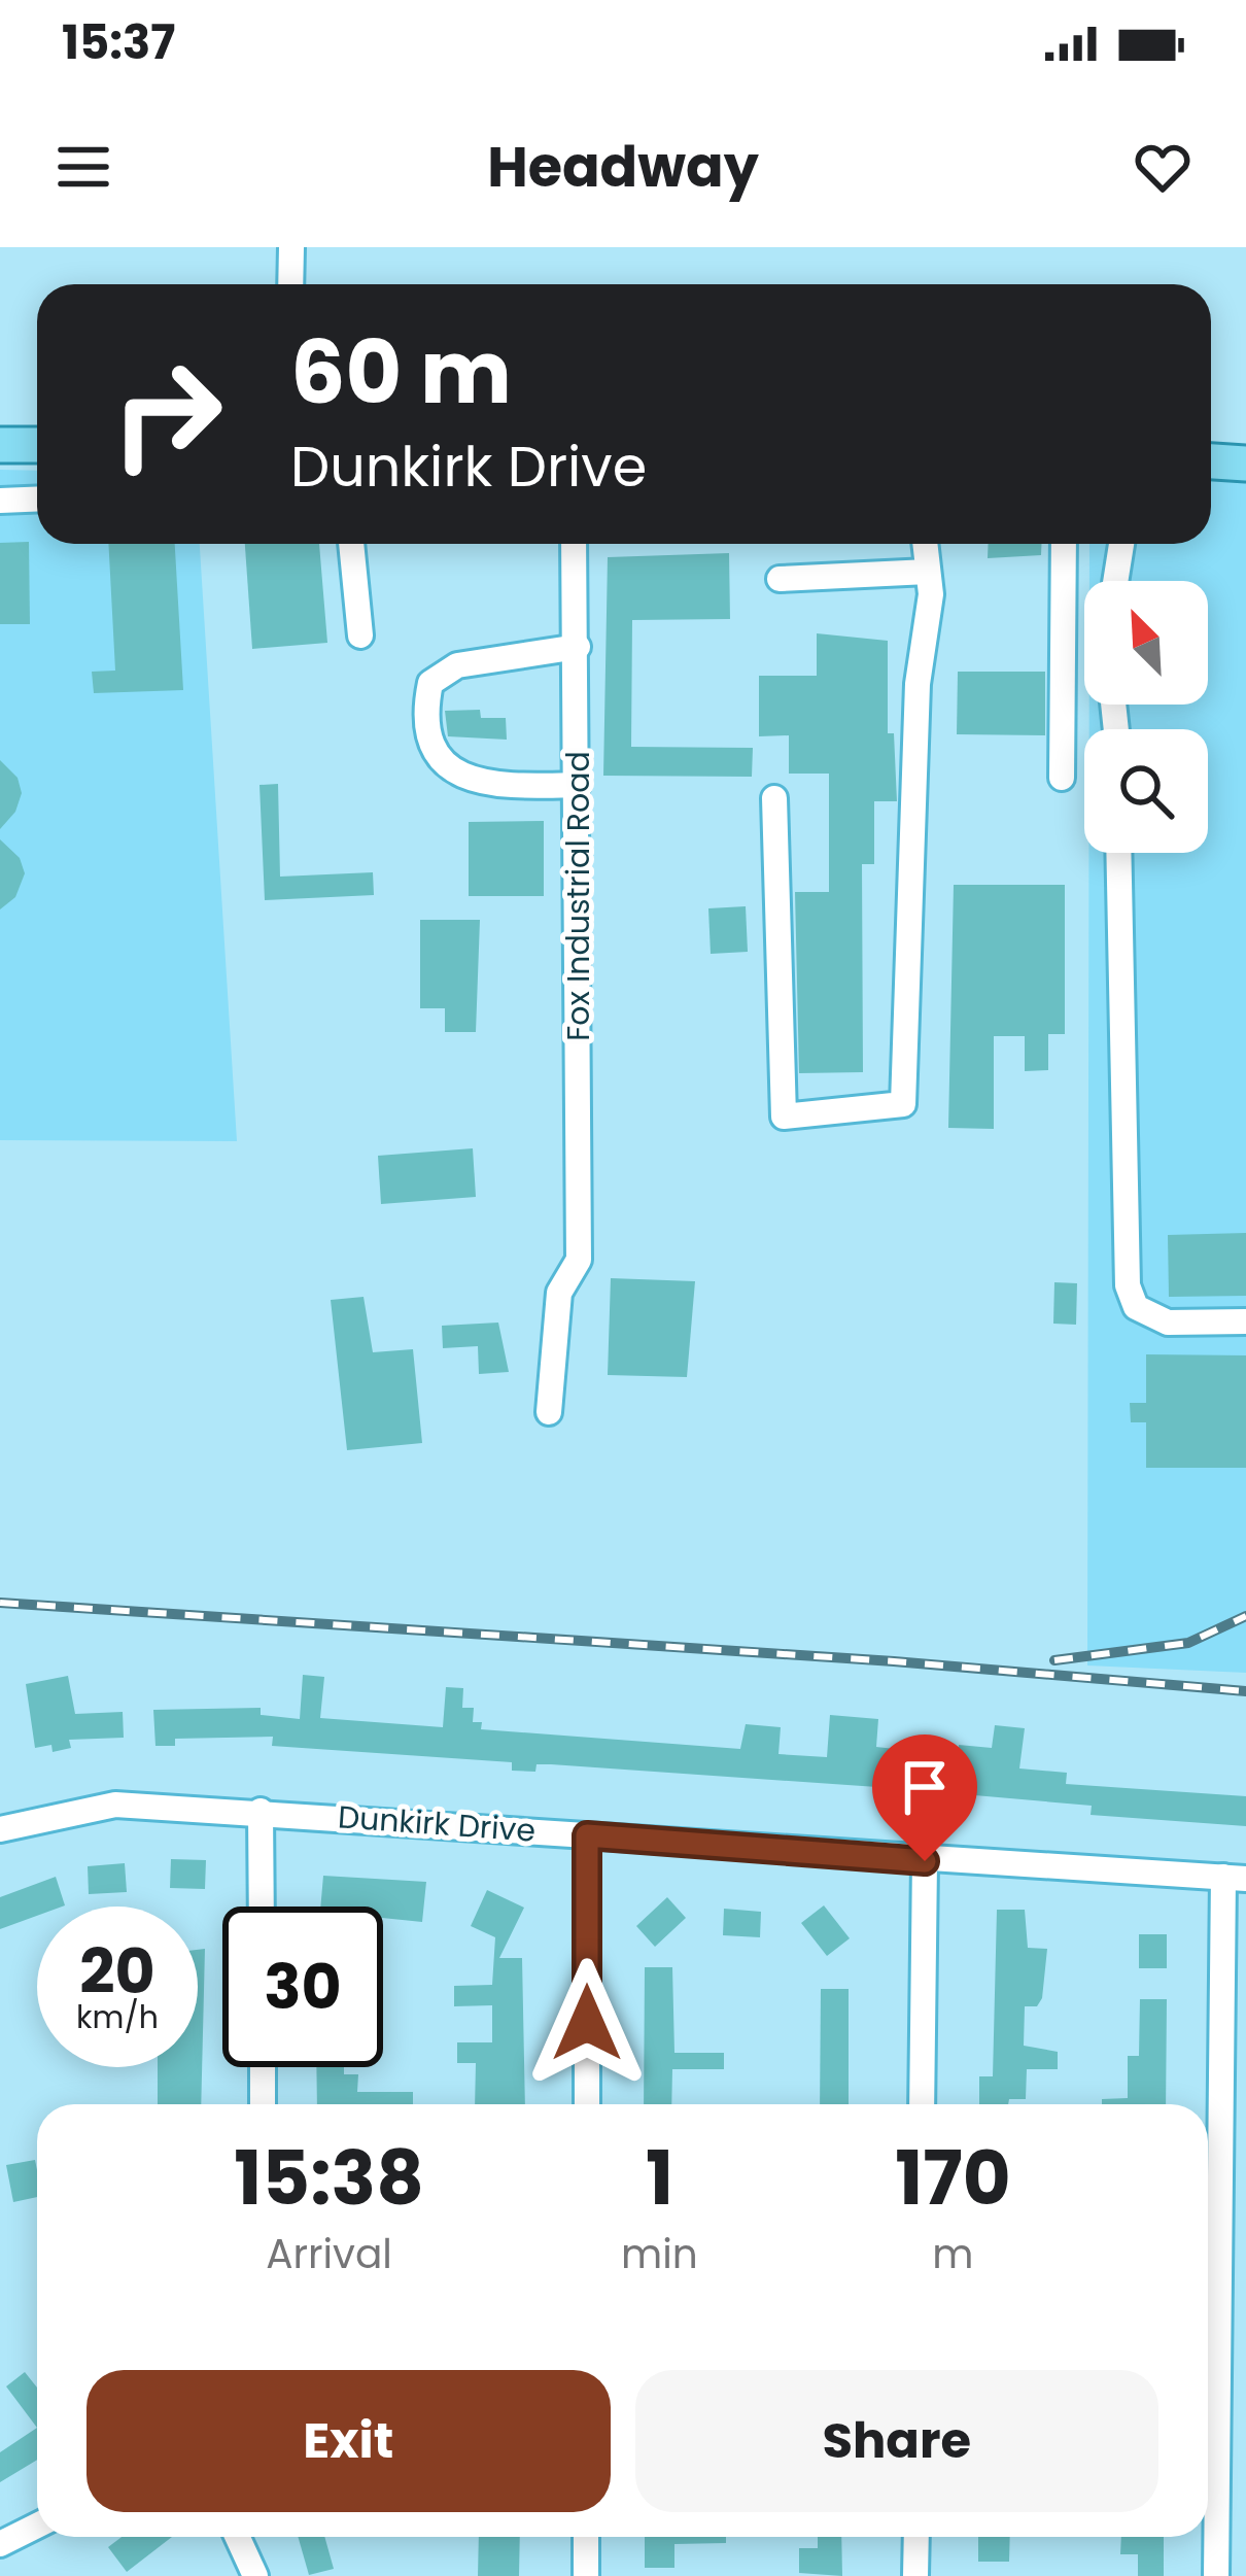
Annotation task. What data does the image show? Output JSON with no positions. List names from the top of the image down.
{
  "streets": {
    "street": ["Fox Industrial Road", "Dunkirk Drive"]
  },
  "north": "top left",
  "page": {
    "status": "15:37",
    "header": "Headway",
    "turn": ["60 m", "Dunkirk Drive"],
    "speed": "20 km/h",
    "limit": "30",
    "eta": [
      "15:38",
      "Arrival",
      "1",
      "min",
      "170",
      "m"
    ],
    "buttons": ["Exit", "Share"]
  }
}
